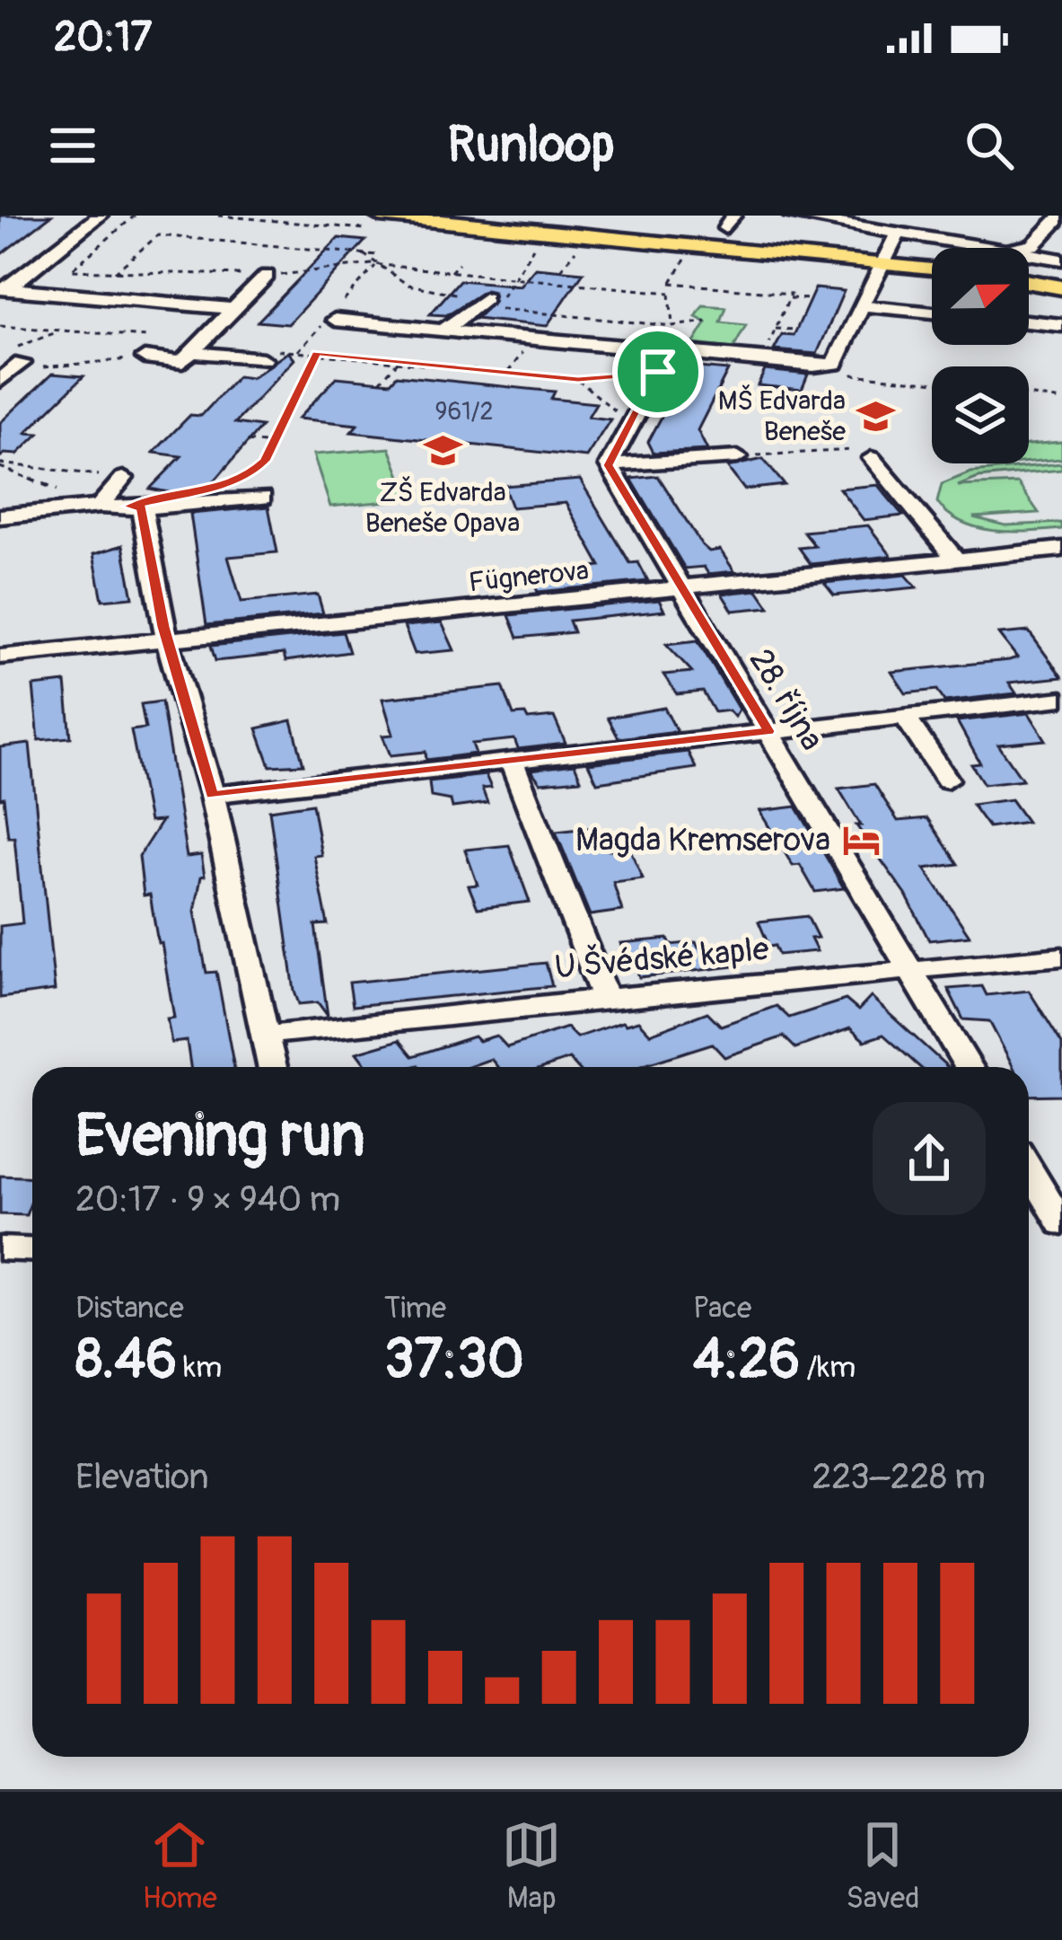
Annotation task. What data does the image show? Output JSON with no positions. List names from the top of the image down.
{
  "streets": {
    "street": ["Fügnerova", "28. října", "U Švédské kaple"]
  },
  "crossings": [
    ["Fügnerova", "28. října"],
    ["28. října", "U Švédské kaple"]
  ],
  "places": {
    "school or university": ["MŠ Edvarda Beneše", "ZŠ Edvarda Beneše Opava"],
    "hotel": ["Magda Kremserova"]
  },
  "house_numbers": ["961/2"],
  "north": "right",
  "page": {
    "status": "20:17",
    "header": "Runloop",
    "heading": ["Evening run", "20:17 · 9 × 940 m"],
    "stats": [
      ["Distance", "8.46 km"],
      ["Time", "37:30"],
      ["Pace", "4:26 /km"]
    ],
    "chart": ["Elevation", "223–228 m"],
    "tabs": ["Home", "Map", "Saved"]
  }
}
